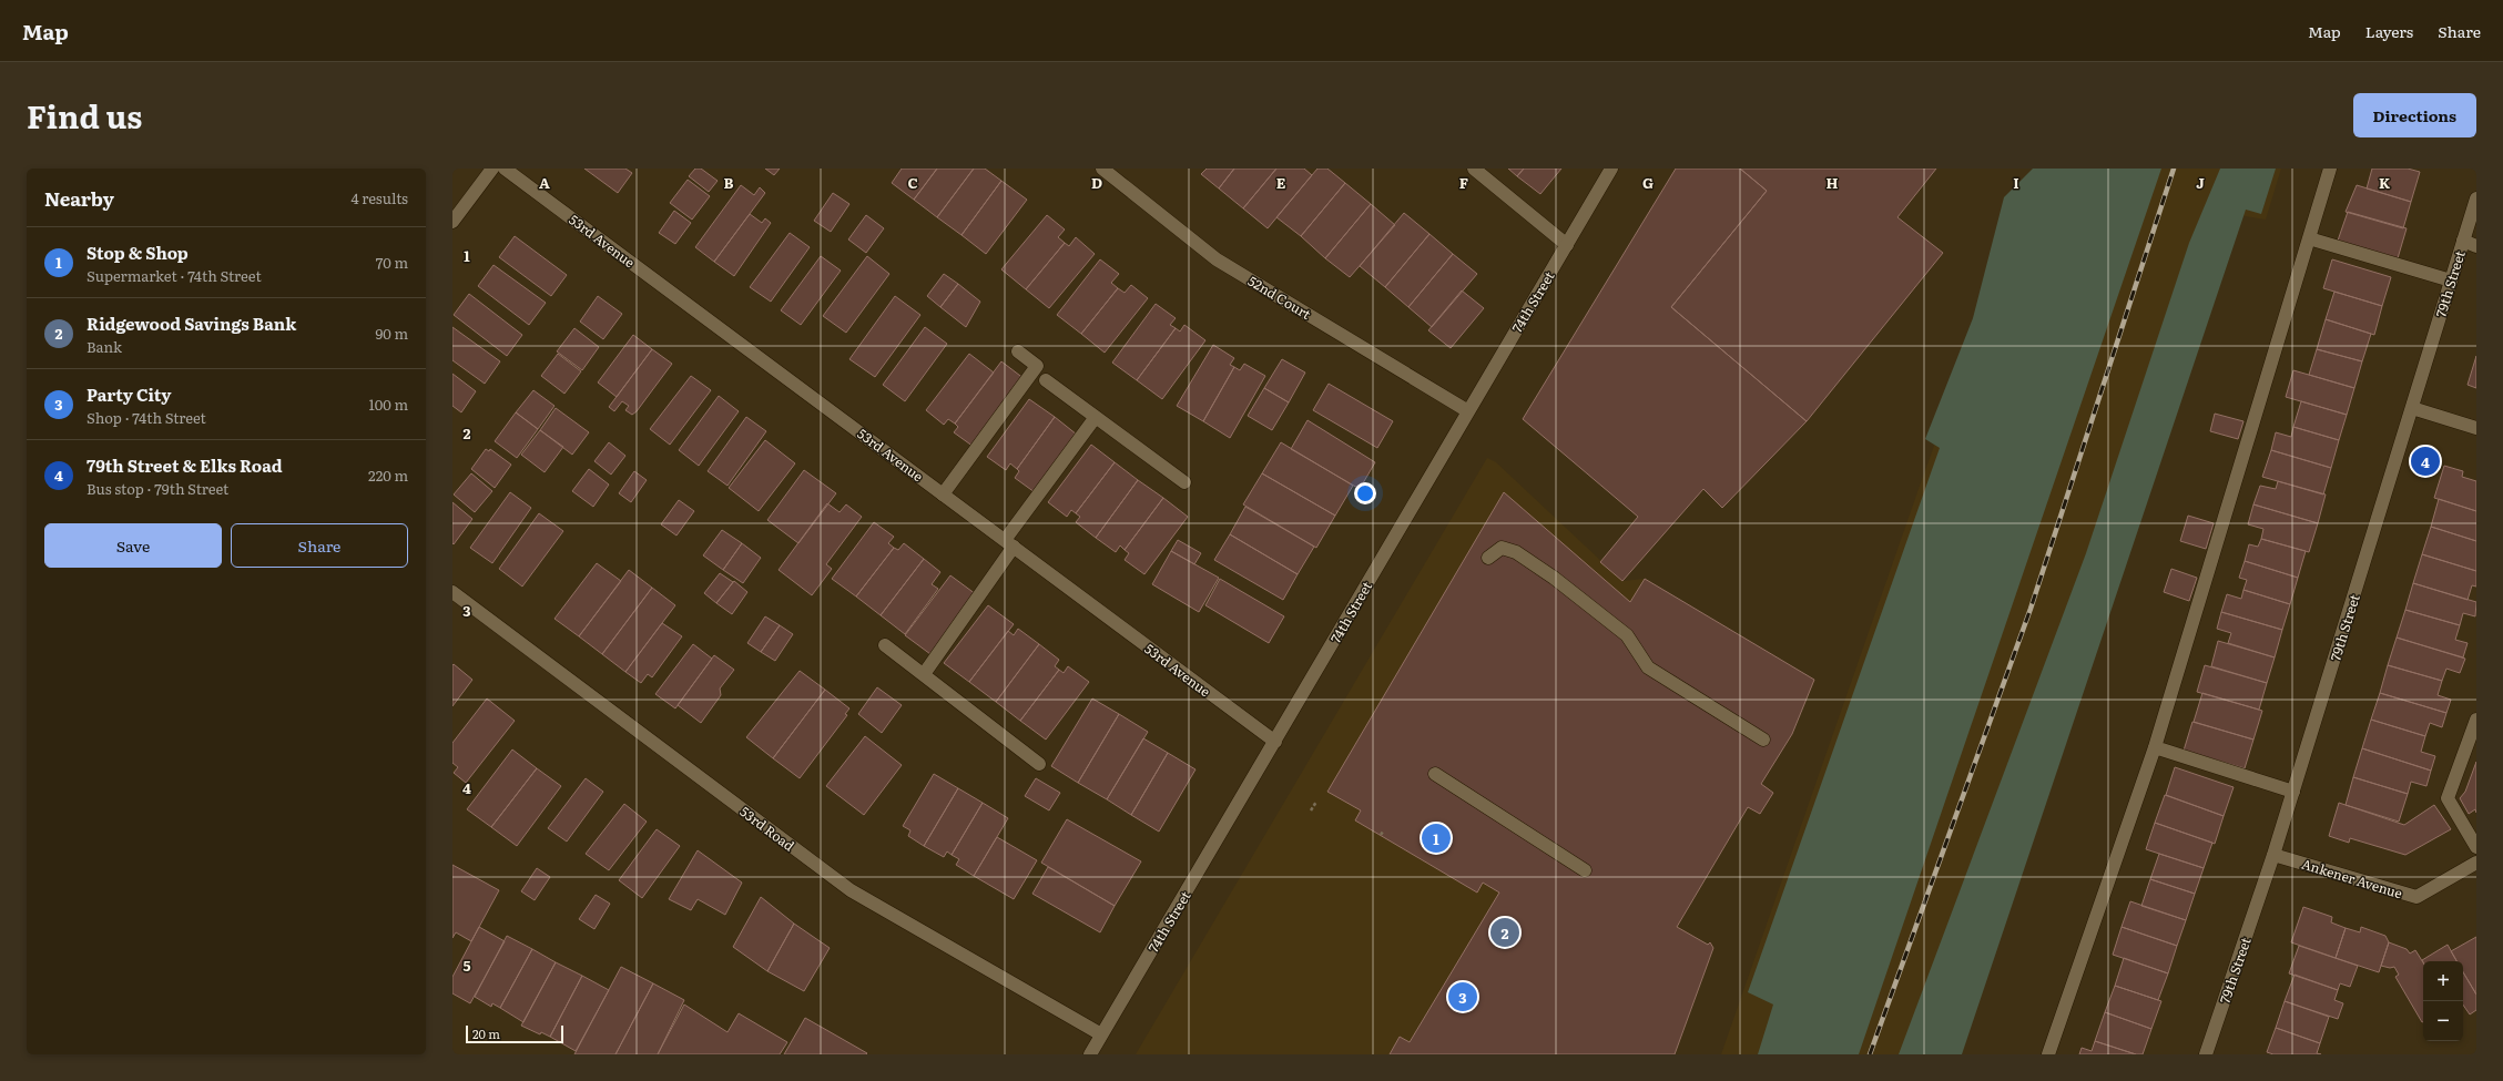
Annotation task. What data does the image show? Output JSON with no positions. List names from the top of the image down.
{
  "streets": {
    "street": [
      "53rd Avenue",
      "79th Street",
      "52nd Court",
      "74th Street",
      "53rd Road",
      "Ankener Avenue"
    ]
  },
  "crossings": [
    ["53rd Avenue", "74th Street"],
    ["79th Street", "Ankener Avenue"],
    ["52nd Court", "74th Street"],
    ["74th Street", "53rd Road"]
  ],
  "scale_bar": "20 m",
  "page": {
    "header": "Map",
    "nav": ["Map", "Layers", "Share"],
    "title": "Find us",
    "buttons": [
      "Directions",
      ["Save", "Share"]
    ],
    "heading": ["Nearby", "4 results"],
    "list": [
      {
        "mark": "1",
        "name": "Stop & Shop",
        "note": "Supermarket · 74th Street",
        "value": "70 m"
      },
      {
        "mark": "2",
        "name": "Ridgewood Savings Bank",
        "note": "Bank",
        "value": "90 m"
      },
      {
        "mark": "3",
        "name": "Party City",
        "note": "Shop · 74th Street",
        "value": "100 m"
      },
      {
        "mark": "4",
        "name": "79th Street & Elks Road",
        "note": "Bus stop · 79th Street",
        "value": "220 m"
      }
    ],
    "pins": [
      "4",
      "1",
      "2",
      "3"
    ],
    "map_buttons": ["+", "−"],
    "scale": "20 m"
  },
  "grid": {
    "columns": [
      "A",
      "B",
      "C",
      "D",
      "E",
      "F",
      "G",
      "H",
      "I",
      "J",
      "K"
    ],
    "rows": [
      "1",
      "2",
      "3",
      "4",
      "5"
    ]
  }
}
